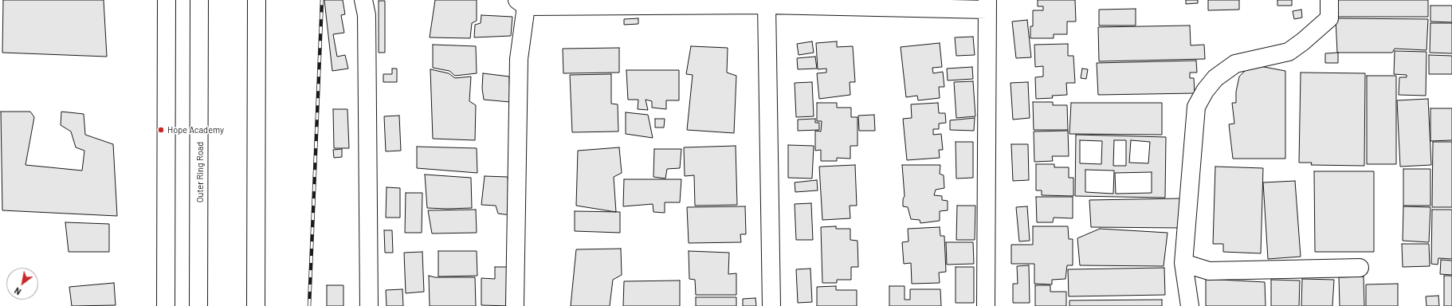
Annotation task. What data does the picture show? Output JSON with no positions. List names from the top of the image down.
{
  "streets": {
    "street": ["Outer Ring Road"]
  },
  "places": ["Hope Academy"],
  "north": "bottom left"
}
